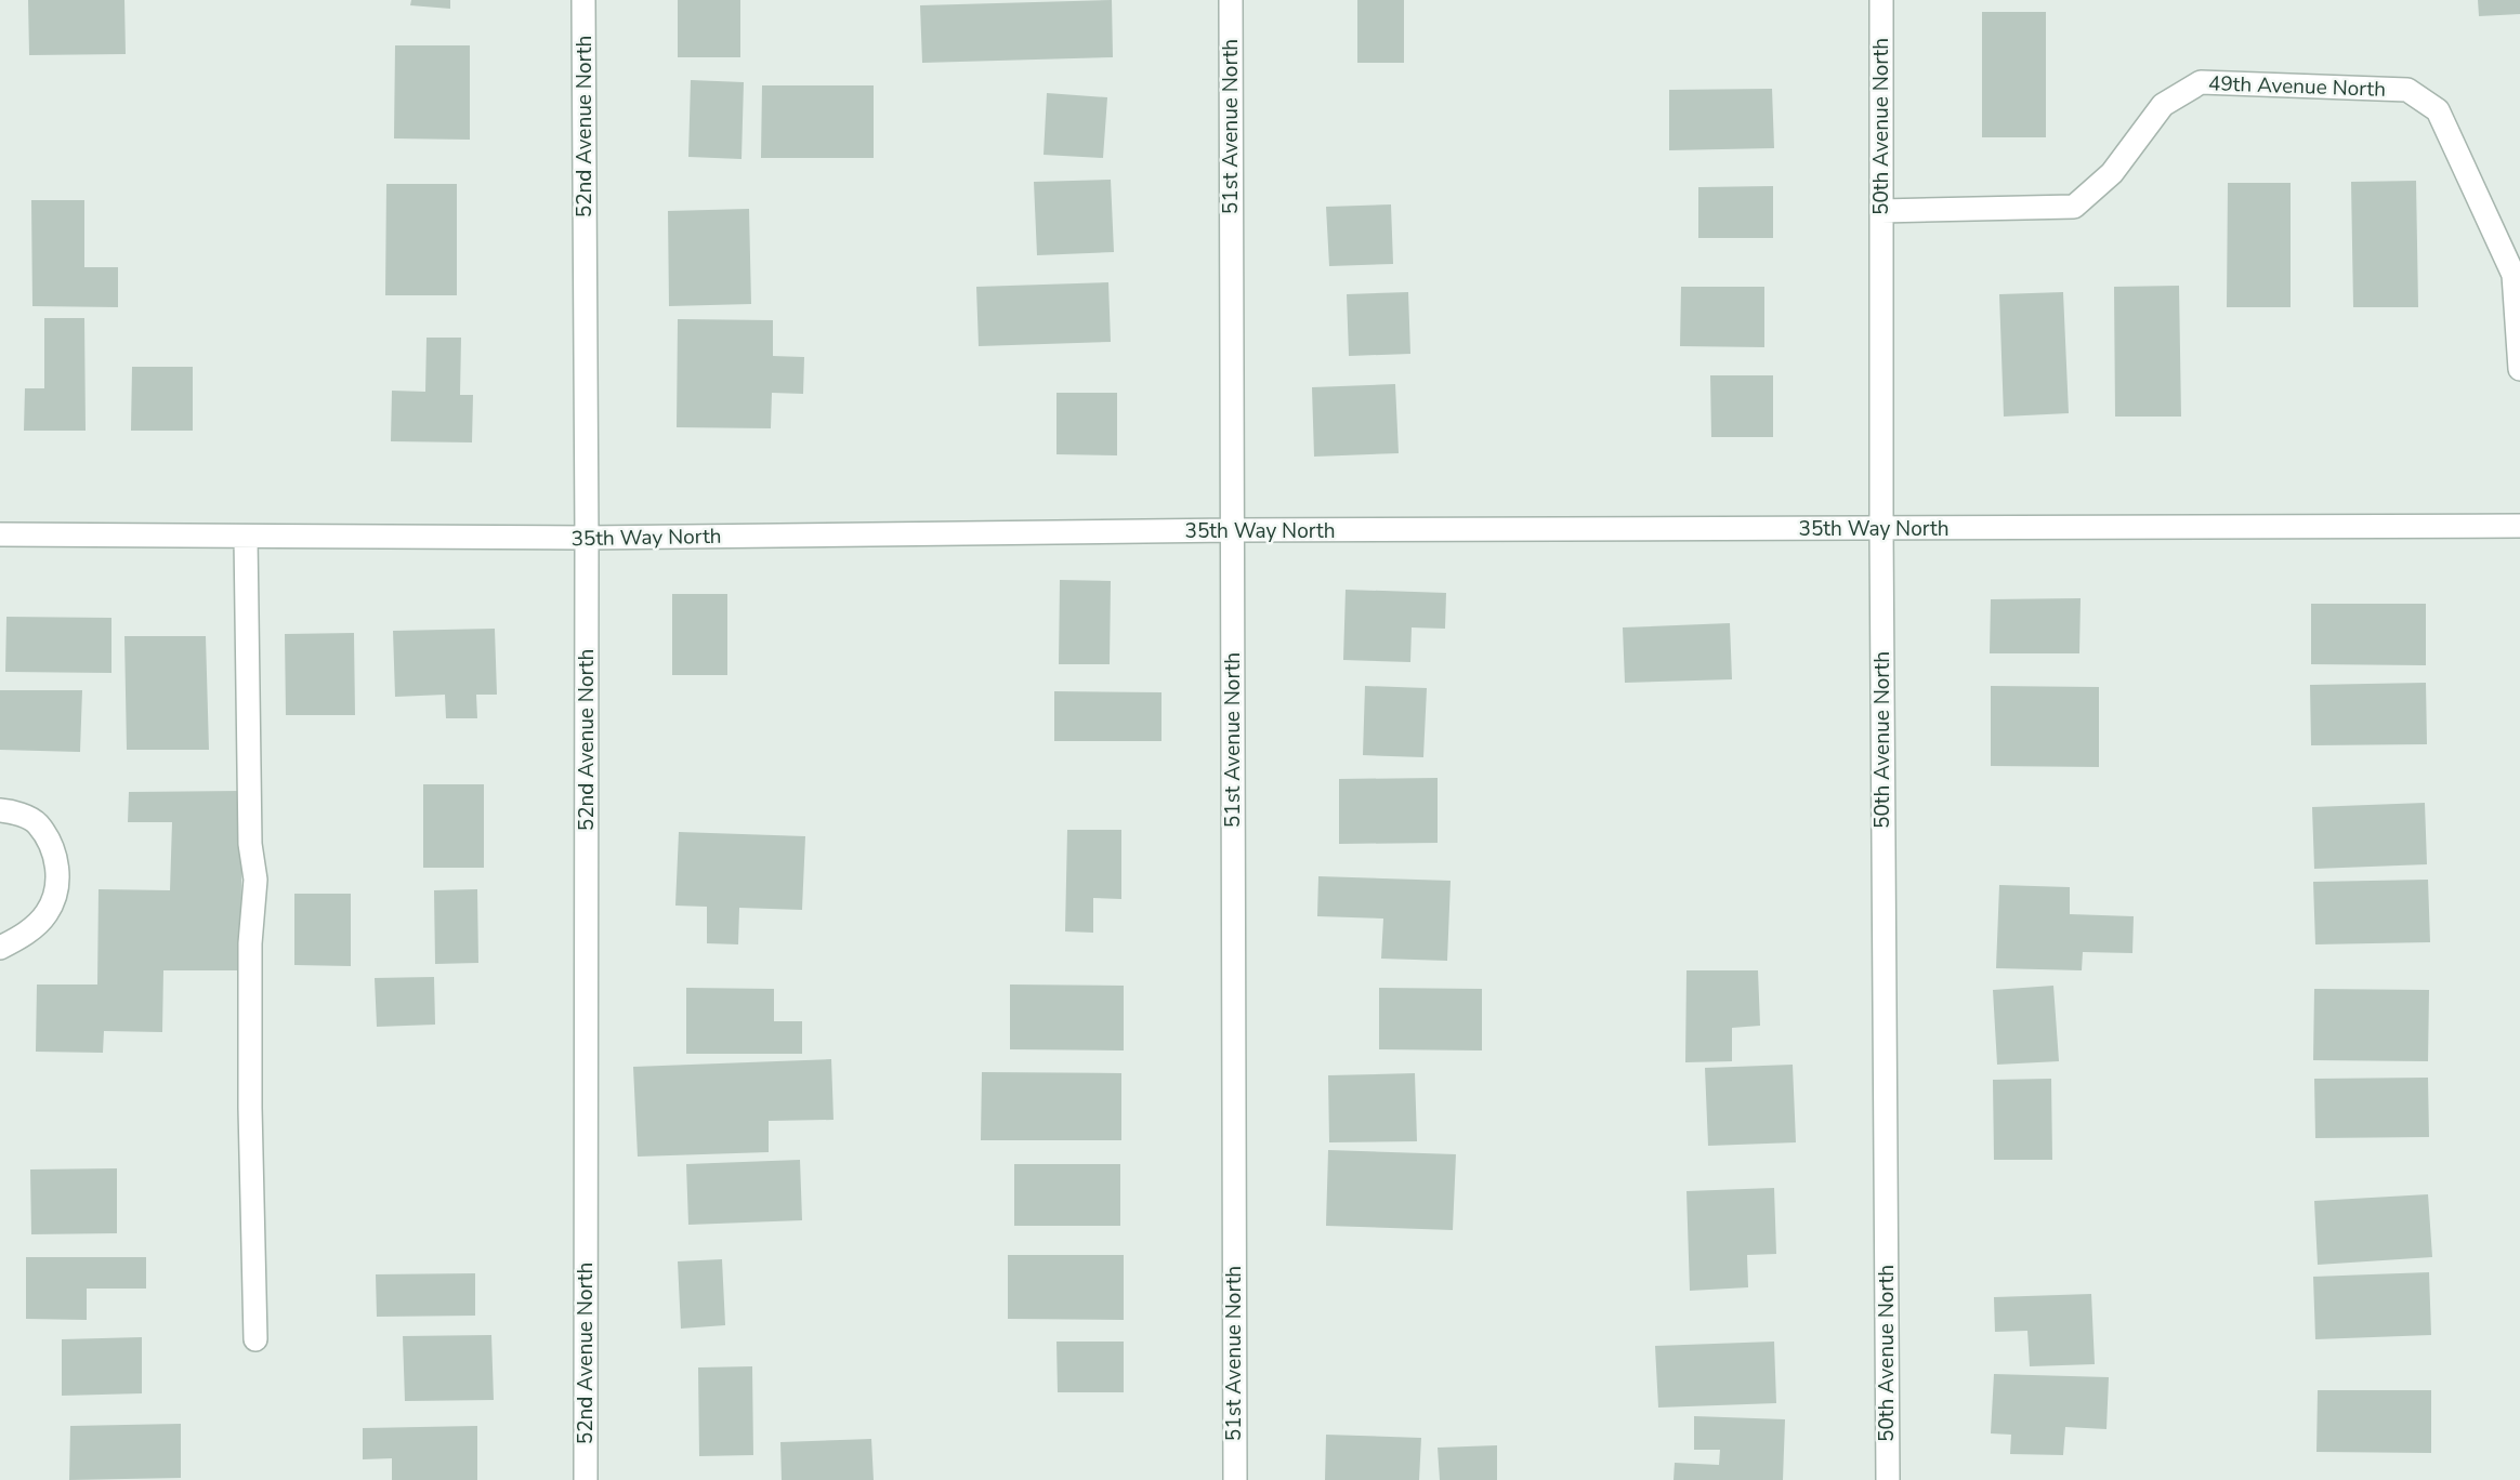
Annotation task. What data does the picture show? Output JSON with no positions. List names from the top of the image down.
{
  "streets": {
    "street": [
      "49th Avenue North",
      "52nd Avenue North",
      "51st Avenue North",
      "50th Avenue North",
      "35th Way North"
    ]
  },
  "crossings": [
    ["49th Avenue North", "50th Avenue North"],
    ["52nd Avenue North", "35th Way North"],
    ["51st Avenue North", "35th Way North"],
    ["50th Avenue North", "35th Way North"]
  ]
}
